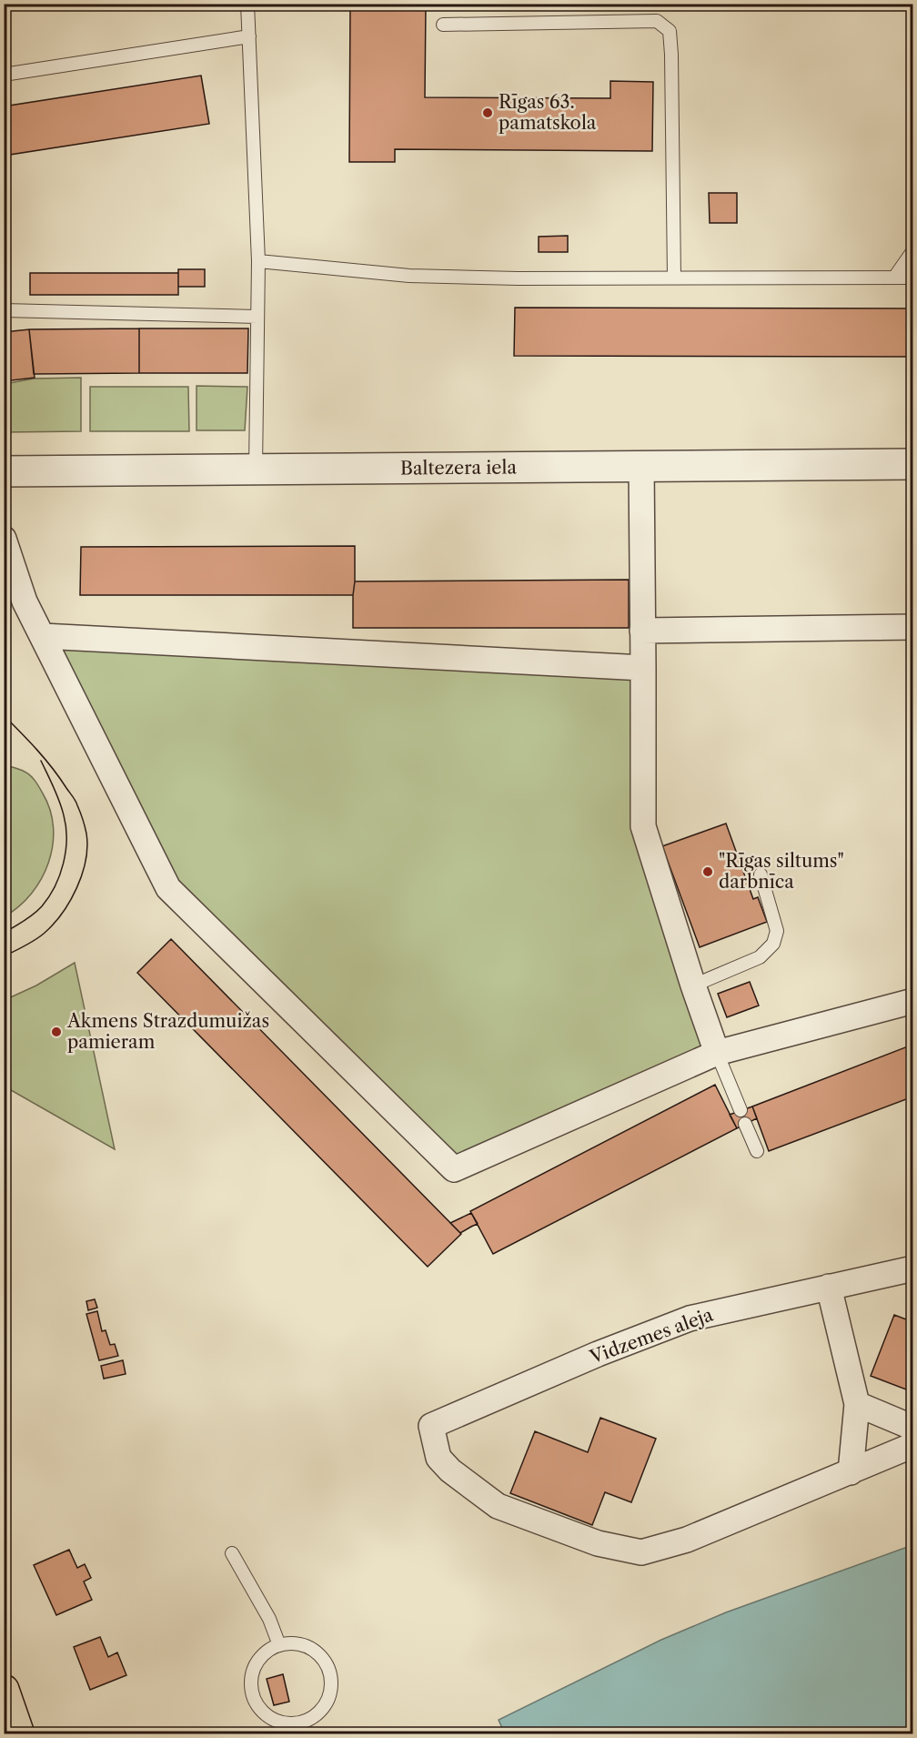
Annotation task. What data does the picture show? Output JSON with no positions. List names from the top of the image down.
{
  "streets": {
    "street": ["Baltezera iela", "Vidzemes aleja"]
  },
  "places": ["Rīgas 63. pamatskola", "\"Rīgas siltums\" darbnīca", "Akmens Strazdumuižas pamieram"]
}
